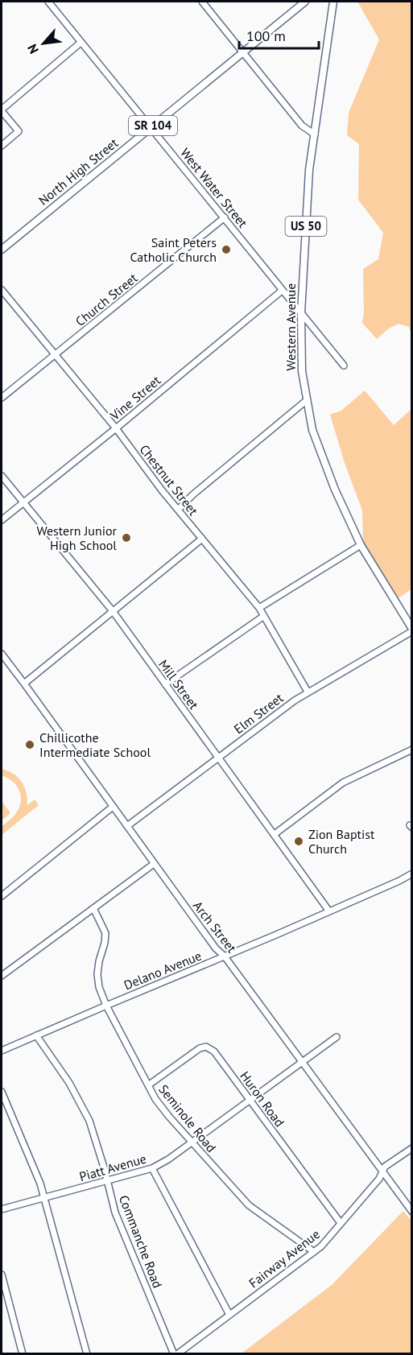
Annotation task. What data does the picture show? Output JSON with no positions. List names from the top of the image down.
{
  "streets": {
    "main road": [
      "SR 104",
      "North High Street",
      "US 50",
      "Western Avenue"
    ],
    "street": [
      "West Water Street",
      "Church Street",
      "Vine Street",
      "Chestnut Street",
      "Mill Street",
      "Elm Street",
      "Arch Street",
      "Delano Avenue",
      "Huron Road",
      "Seminole Road",
      "Piatt Avenue",
      "Commanche Road",
      "Fairway Avenue"
    ]
  },
  "crossings": [
    ["North High Street", "West Water Street"],
    ["West Water Street", "Church Street"],
    ["West Water Street", "Western Avenue"],
    ["West Water Street", "Vine Street"],
    ["Church Street", "Chestnut Street"],
    ["Western Avenue", "Elm Street"],
    ["Vine Street", "Chestnut Street"],
    ["Vine Street", "Mill Street"],
    ["Chestnut Street", "Elm Street"],
    ["Mill Street", "Elm Street"],
    ["Mill Street", "Delano Avenue"],
    ["Elm Street", "Arch Street"],
    ["Arch Street", "Delano Avenue"],
    ["Arch Street", "Piatt Avenue"],
    ["Arch Street", "Fairway Avenue"],
    ["Delano Avenue", "Seminole Road"],
    ["Delano Avenue", "Commanche Road"],
    ["Huron Road", "Seminole Road"],
    ["Huron Road", "Piatt Avenue"],
    ["Huron Road", "Fairway Avenue"],
    ["Seminole Road", "Piatt Avenue"],
    ["Seminole Road", "Fairway Avenue"],
    ["Piatt Avenue", "Commanche Road"],
    ["Commanche Road", "Fairway Avenue"]
  ],
  "places": [
    "Saint Peters Catholic Church",
    "Western Junior High School",
    "Chillicothe Intermediate School",
    "Zion Baptist Church"
  ],
  "scale_bar": "100 m",
  "north": "bottom left"
}
